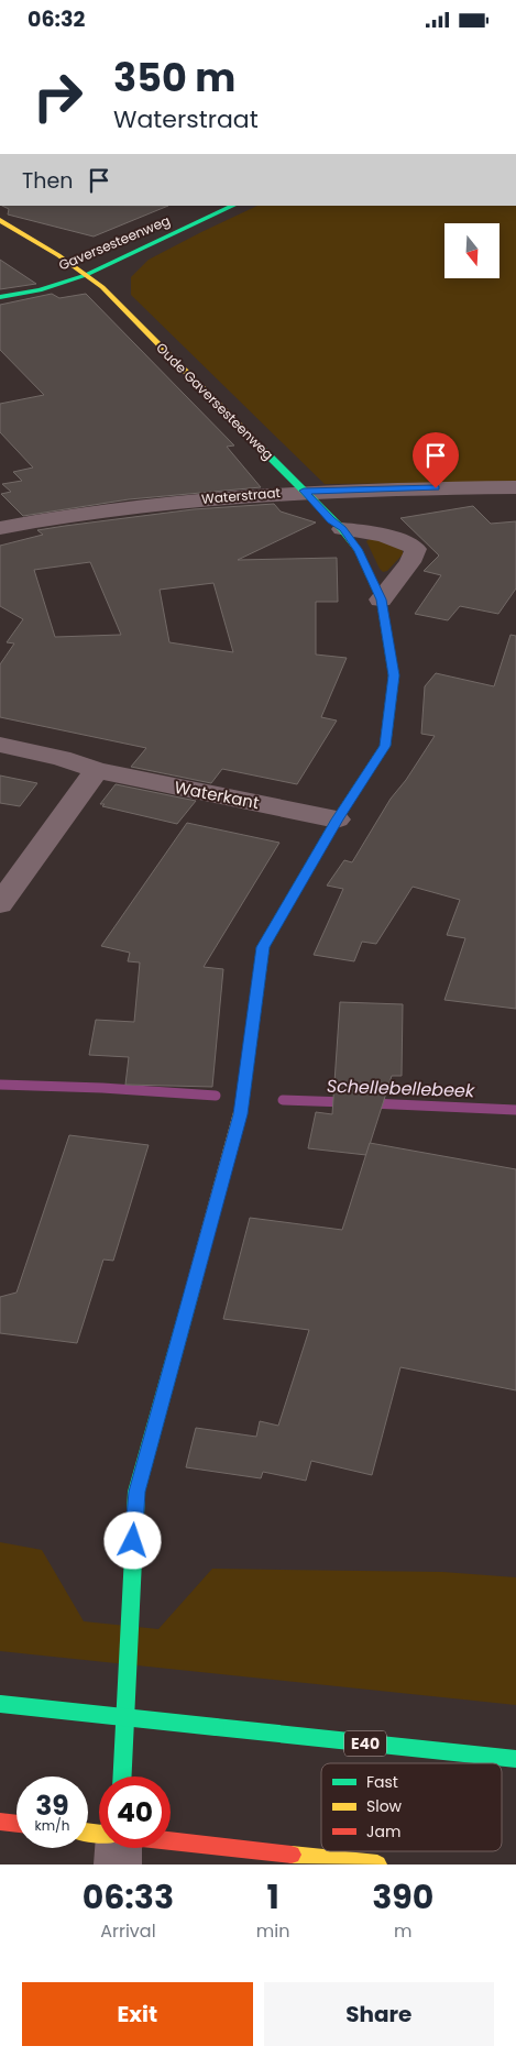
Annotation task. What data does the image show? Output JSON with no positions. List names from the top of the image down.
{
  "streets": {
    "main road": ["Gaversesteenweg", "Oude Gaversesteenweg", "E40"],
    "street": ["Waterstraat", "Waterkant"]
  },
  "crossings": [
    ["Gaversesteenweg", "Oude Gaversesteenweg"],
    ["Oude Gaversesteenweg", "Waterstraat"],
    ["Oude Gaversesteenweg", "Waterkant"]
  ],
  "water": ["Schellebellebeek"],
  "legend": ["Fast", "Slow", "Jam"],
  "north": "bottom",
  "page": {
    "status": "06:32",
    "turn": ["350 m", "Waterstraat"],
    "then": "Then",
    "speed": "39 km/h",
    "limit": "40",
    "eta": [
      "06:33",
      "Arrival",
      "1",
      "min",
      "390",
      "m"
    ],
    "buttons": ["Exit", "Share"]
  }
}
